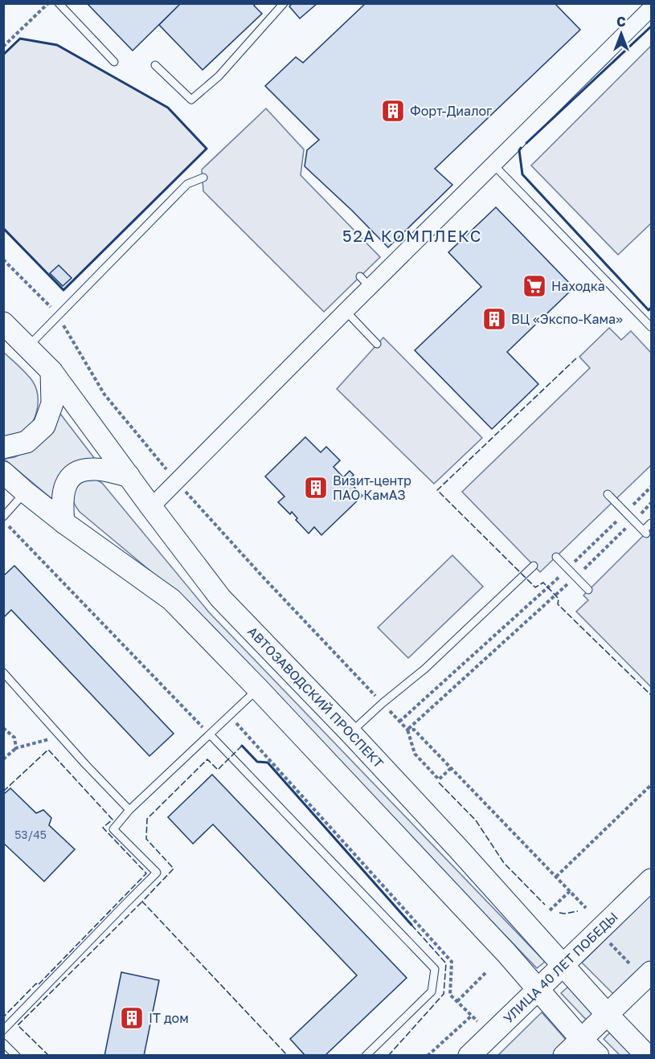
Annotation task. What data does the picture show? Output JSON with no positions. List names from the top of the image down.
{
  "streets": {
    "street": ["АВТОЗАВОДСКИЙ ПРОСПЕКТ", "УЛИЦА 40 ЛЕТ ПОБЕДЫ"]
  },
  "crossings": [
    ["АВТОЗАВОДСКИЙ ПРОСПЕКТ", "УЛИЦА 40 ЛЕТ ПОБЕДЫ"]
  ],
  "districts": ["52А КОМПЛЕКС"],
  "places": {
    "building": [
      "Форт-Диалог",
      "ВЦ «Экспо-Кама»",
      "Визит-центр ПАО КамАЗ",
      "IT дом"
    ],
    "supermarket": ["Находка"]
  },
  "house_numbers": ["53/45"],
  "north": "top"
}
